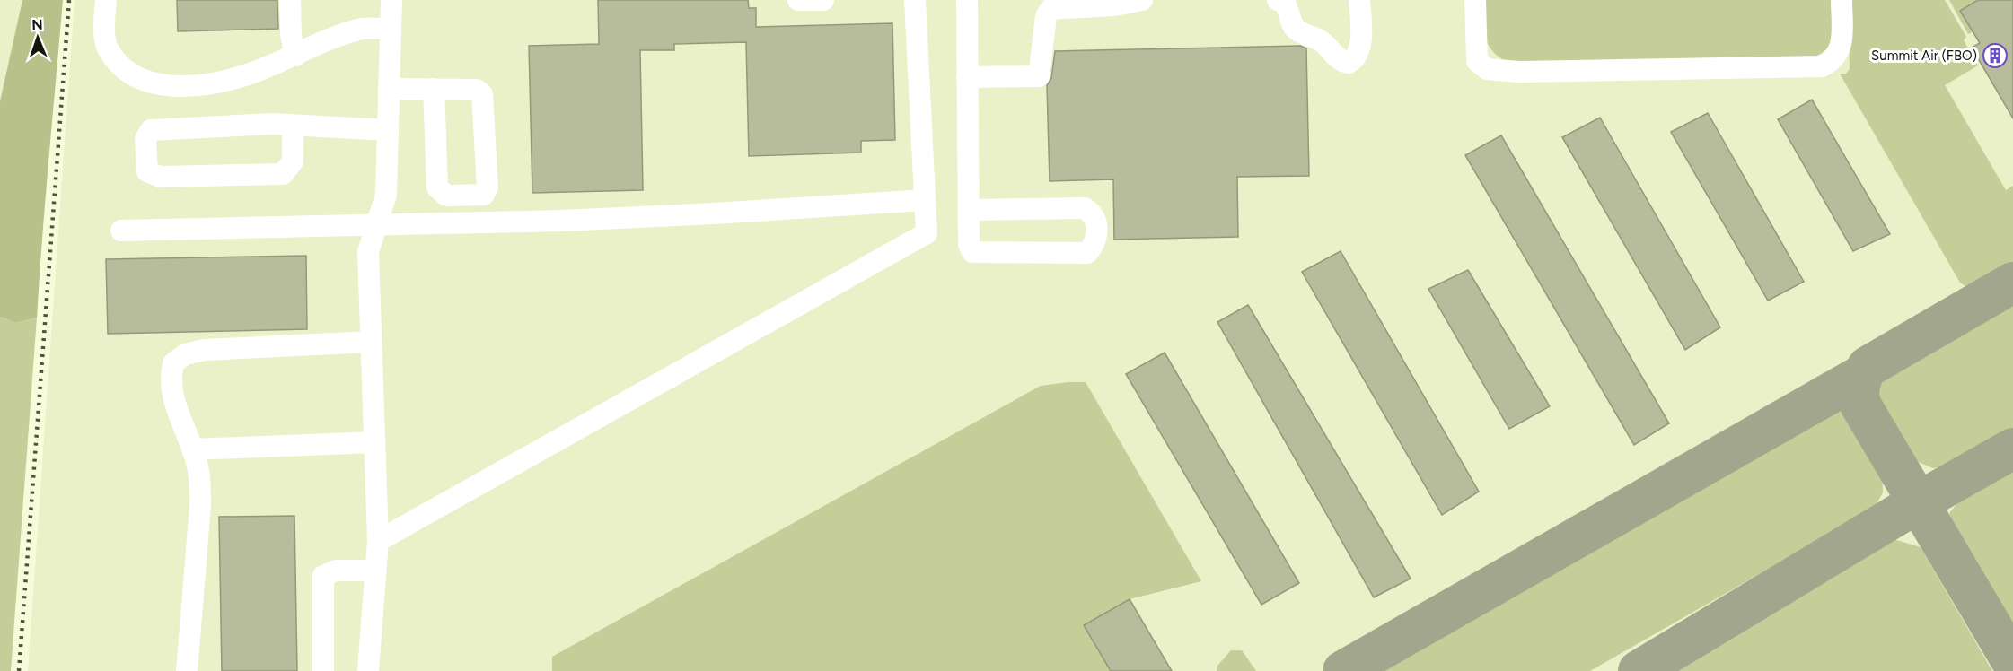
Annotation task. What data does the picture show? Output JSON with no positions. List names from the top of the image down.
{
  "places": {
    "building": ["Summit Air (FBO)"]
  },
  "north": "top"
}
